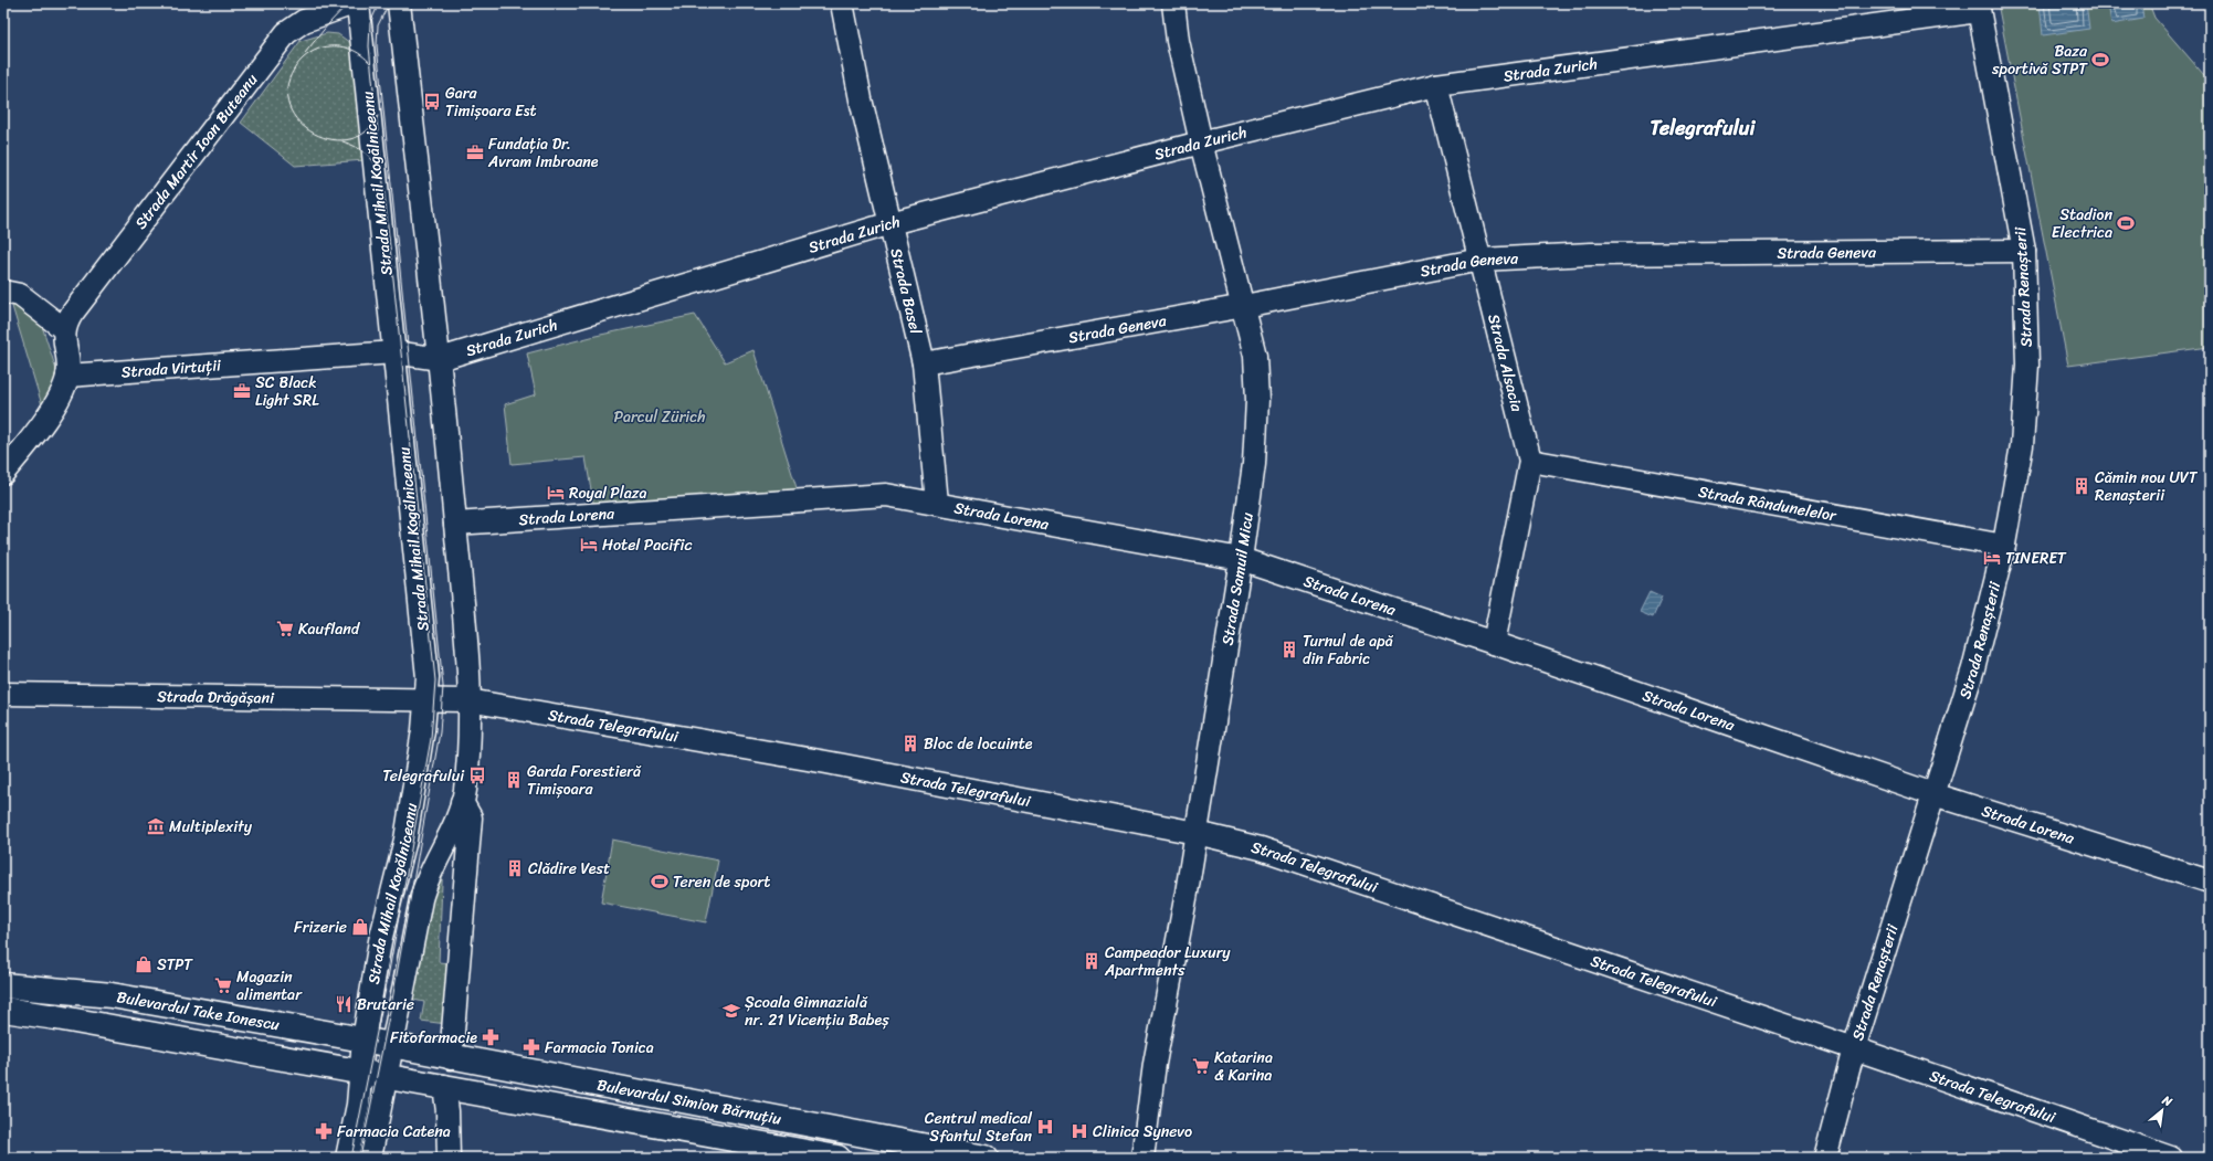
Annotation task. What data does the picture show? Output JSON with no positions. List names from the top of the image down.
{
  "streets": {
    "main road": ["Bulevardul Take Ionescu", "Bulevardul Simion Bărnuțiu"],
    "street": [
      "Strada Zurich",
      "Strada Martir Ioan Buteanu",
      "Strada Mihail Kogălniceanu",
      "Strada Geneva",
      "Strada Renașterii",
      "Strada Basel",
      "Strada Alsacia",
      "Strada Virtuții",
      "Strada Rândunelelor",
      "Strada Lorena",
      "Strada Samuil Micu",
      "Strada Drăgășani",
      "Strada Telegrafului"
    ]
  },
  "crossings": [
    ["Strada Zurich", "Strada Mihail Kogălniceanu"],
    ["Strada Zurich", "Strada Renașterii"],
    ["Strada Zurich", "Strada Basel"],
    ["Strada Zurich", "Strada Alsacia"],
    ["Strada Zurich", "Strada Virtuții"],
    ["Strada Zurich", "Strada Samuil Micu"],
    ["Strada Mihail Kogălniceanu", "Strada Virtuții"],
    ["Strada Mihail Kogălniceanu", "Strada Lorena"],
    ["Strada Mihail Kogălniceanu", "Strada Drăgășani"],
    ["Strada Mihail Kogălniceanu", "Strada Telegrafului"],
    ["Strada Mihail Kogălniceanu", "Bulevardul Take Ionescu"],
    ["Strada Mihail Kogălniceanu", "Bulevardul Simion Bărnuțiu"],
    ["Strada Geneva", "Strada Renașterii"],
    ["Strada Geneva", "Strada Basel"],
    ["Strada Geneva", "Strada Alsacia"],
    ["Strada Geneva", "Strada Samuil Micu"],
    ["Strada Renașterii", "Strada Rândunelelor"],
    ["Strada Renașterii", "Strada Lorena"],
    ["Strada Renașterii", "Strada Telegrafului"],
    ["Strada Basel", "Strada Lorena"],
    ["Strada Alsacia", "Strada Rândunelelor"],
    ["Strada Alsacia", "Strada Lorena"],
    ["Strada Lorena", "Strada Samuil Micu"],
    ["Strada Samuil Micu", "Strada Telegrafului"],
    ["Strada Drăgășani", "Strada Telegrafului"],
    ["Bulevardul Take Ionescu", "Bulevardul Simion Bărnuțiu"]
  ],
  "districts": ["Telegrafului"],
  "parks": ["Parcul Zürich"],
  "places": {
    "sports": ["Baza sportivă STPT", "Stadion Electrica", "Teren de sport"],
    "bus stop": ["Gara Timișoara Est", "Telegrafului"],
    "office": ["Fundația Dr. Avram Imbroane", "SC Black Light SRL"],
    "building": [
      "Cămin nou UVT Renașterii",
      "Turnul de apă din Fabric",
      "Bloc de locuinte",
      "Garda Forestieră Timișoara",
      "Clădire Vest",
      "Campeador Luxury Apartments"
    ],
    "hotel": ["Royal Plaza", "Hotel Pacific", "TINERET"],
    "supermarket": ["Kaufland", "Magazin alimentar", "Katarina & Karina"],
    "museum": ["Multiplexity"],
    "shop": ["Frizerie", "STPT"],
    "restaurant": ["Brutarie"],
    "school or university": ["Școala Gimnazială nr. 21 Vicențiu Babeș"],
    "pharmacy": ["Fitofarmacie", "Farmacia Tonica", "Farmacia Catena"],
    "hospital": ["Centrul medical Sfantul Stefan", "Clinica Synevo"]
  },
  "north": "top right"
}
